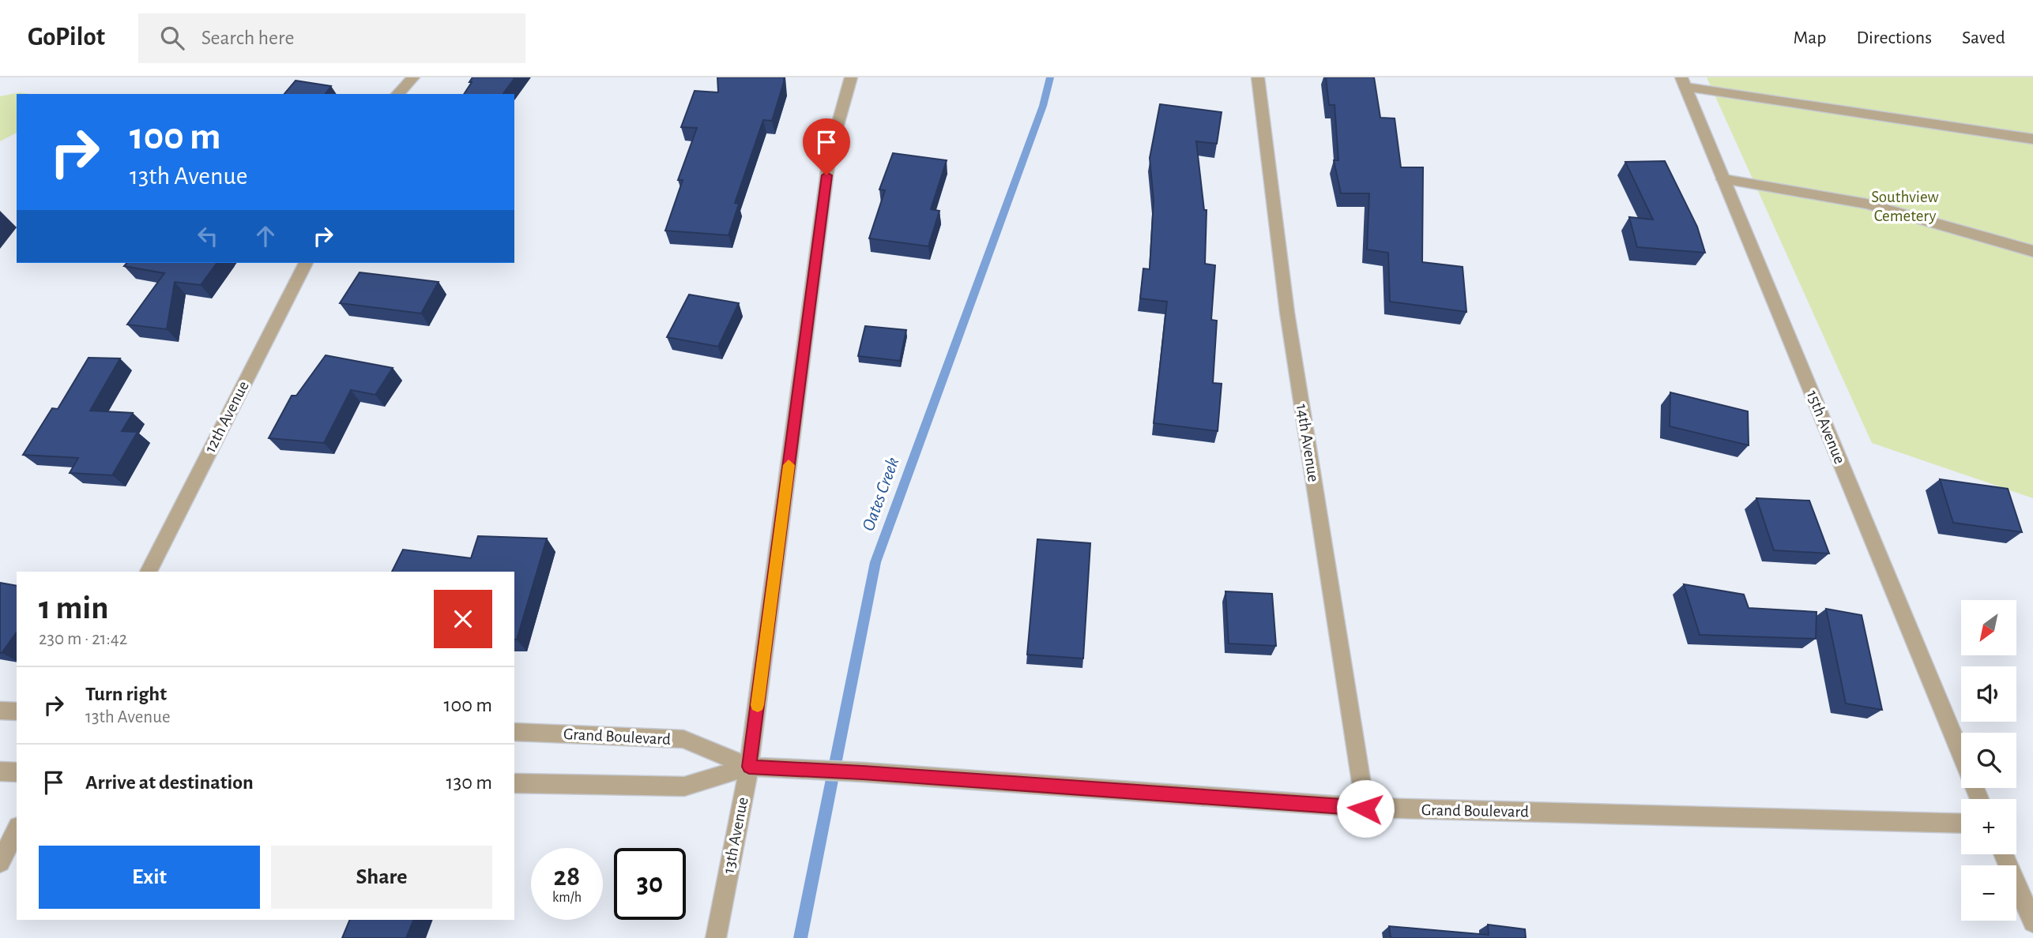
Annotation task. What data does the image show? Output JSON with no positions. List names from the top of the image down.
{
  "streets": {
    "street": [
      "12th Avenue",
      "15th Avenue",
      "14th Avenue",
      "Grand Boulevard",
      "13th Avenue"
    ]
  },
  "crossings": [
    ["14th Avenue", "Grand Boulevard"],
    ["Grand Boulevard", "13th Avenue"]
  ],
  "water": ["Oates Creek"],
  "parks": ["Southview Cemetery"],
  "north": "bottom left",
  "page": {
    "header": "GoPilot",
    "search": "Search here",
    "nav": ["Map", "Directions", "Saved"],
    "turn": ["100 m", "13th Avenue"],
    "heading": ["1 min", "230 m · 21:42"],
    "map_buttons": ["+", "−"],
    "list": [
      {
        "name": "Turn right",
        "note": "13th Avenue",
        "value": "100 m"
      },
      {
        "name": "Arrive at destination",
        "value": "130 m"
      }
    ],
    "buttons": ["Exit", "Share"],
    "speed": "28 km/h",
    "limit": "30"
  }
}
